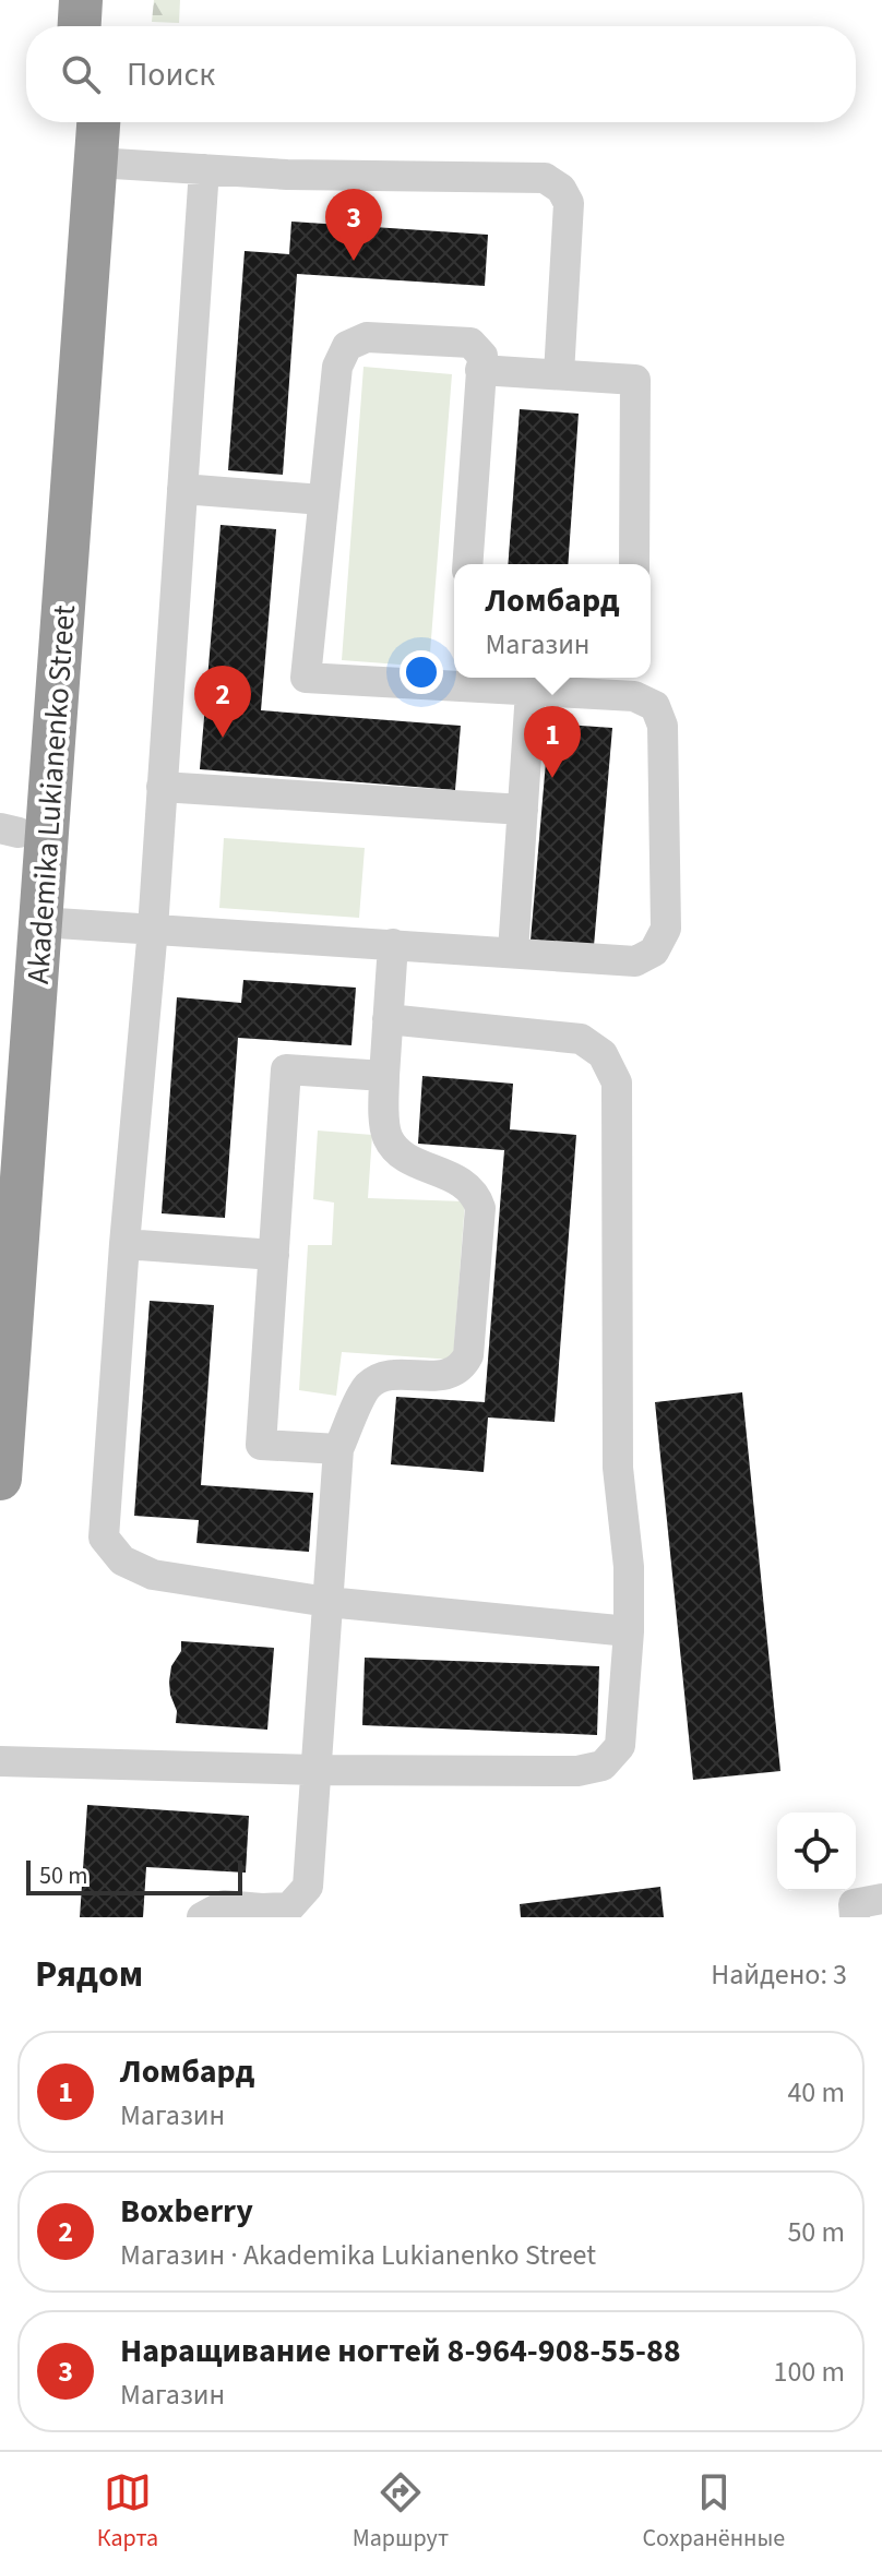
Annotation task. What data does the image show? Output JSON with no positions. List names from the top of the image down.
{
  "streets": {
    "highway": ["Akademika Lukianenko Street"]
  },
  "scale_bar": "50 m",
  "page": {
    "search": "Поиск",
    "pins": ["3", "2", "1"],
    "popup": ["Ломбард", "Магазин"],
    "scale": "50 m",
    "heading": ["Рядом", "Найдено: 3"],
    "list": [
      {
        "mark": "1",
        "name": "Ломбард",
        "note": "Магазин",
        "value": "40 m"
      },
      {
        "mark": "2",
        "name": "Boxberry",
        "note": "Магазин · Akademika Lukianenko Street",
        "value": "50 m"
      },
      {
        "mark": "3",
        "name": "Наращивание ногтей 8-964-908-55-88",
        "note": "Магазин",
        "value": "100 m"
      }
    ],
    "nav": ["Карта", "Маршрут", "Сохранённые"]
  }
}
